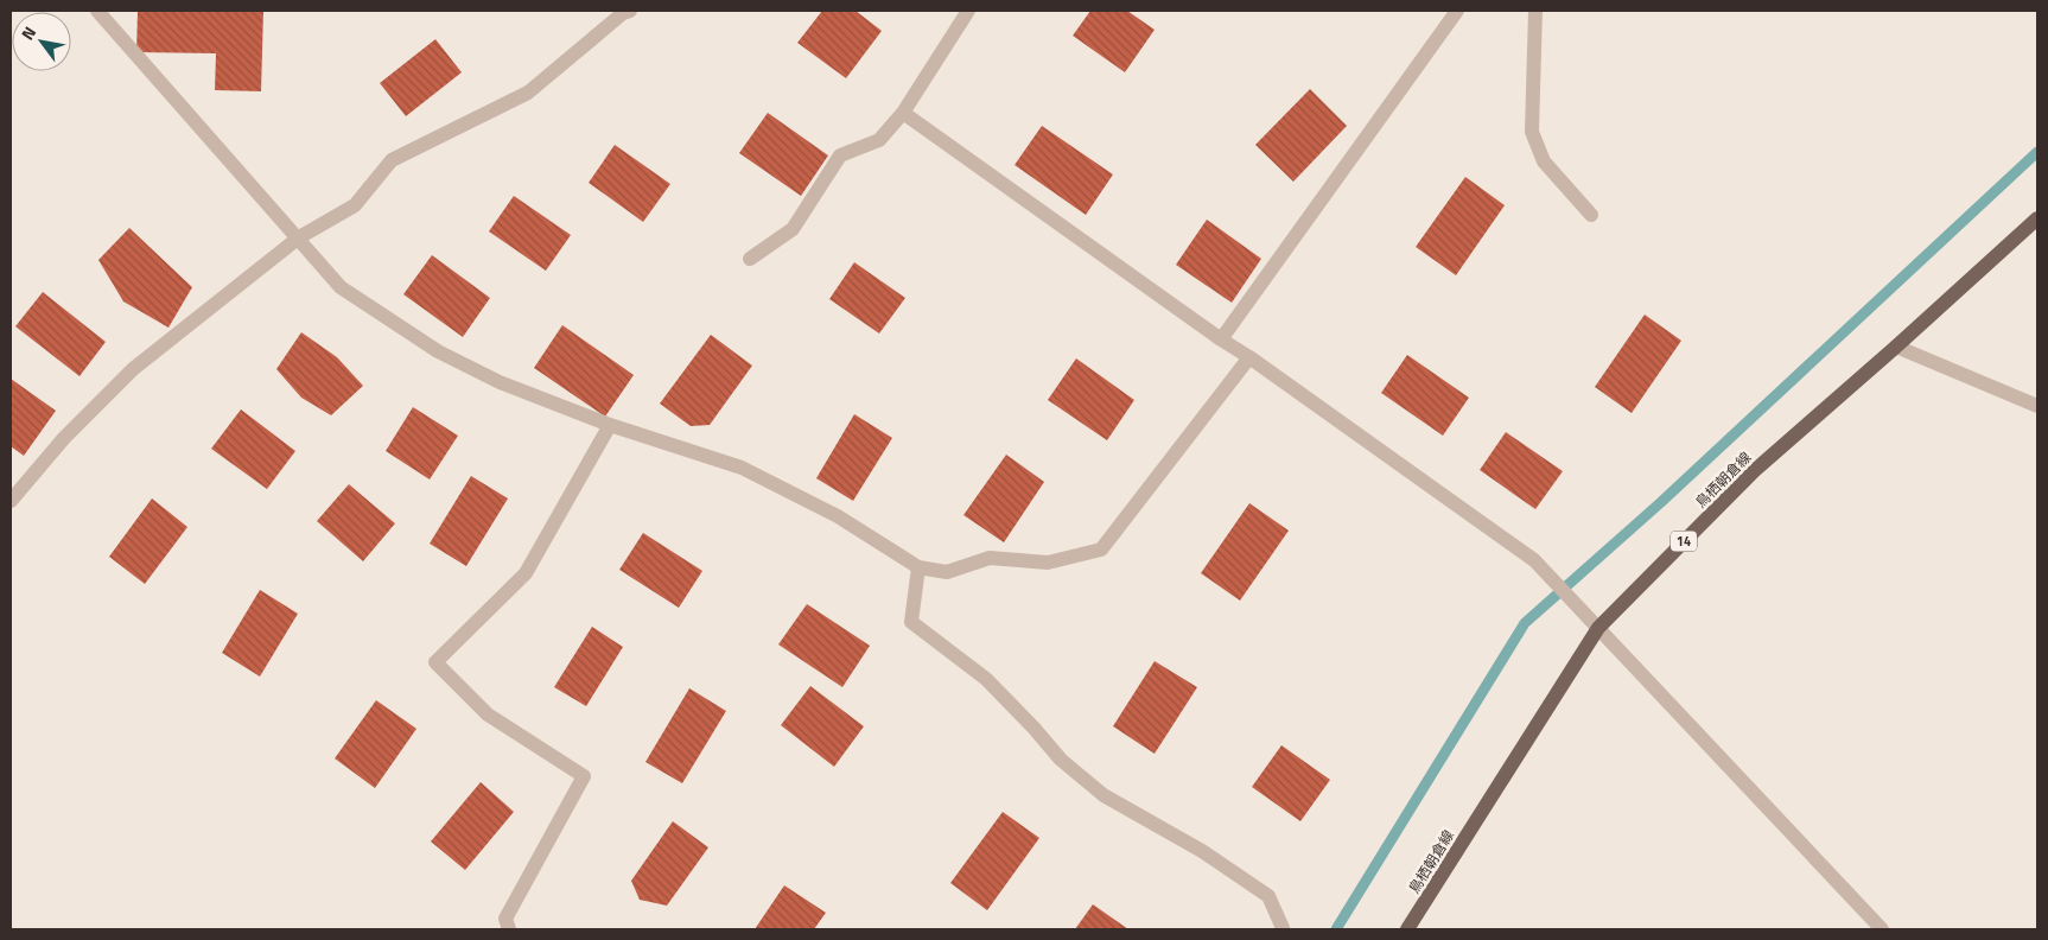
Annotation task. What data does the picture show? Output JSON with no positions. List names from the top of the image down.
{
  "streets": {
    "main road": ["鳥栖朝倉線", "14"]
  },
  "north": "top left"
}
